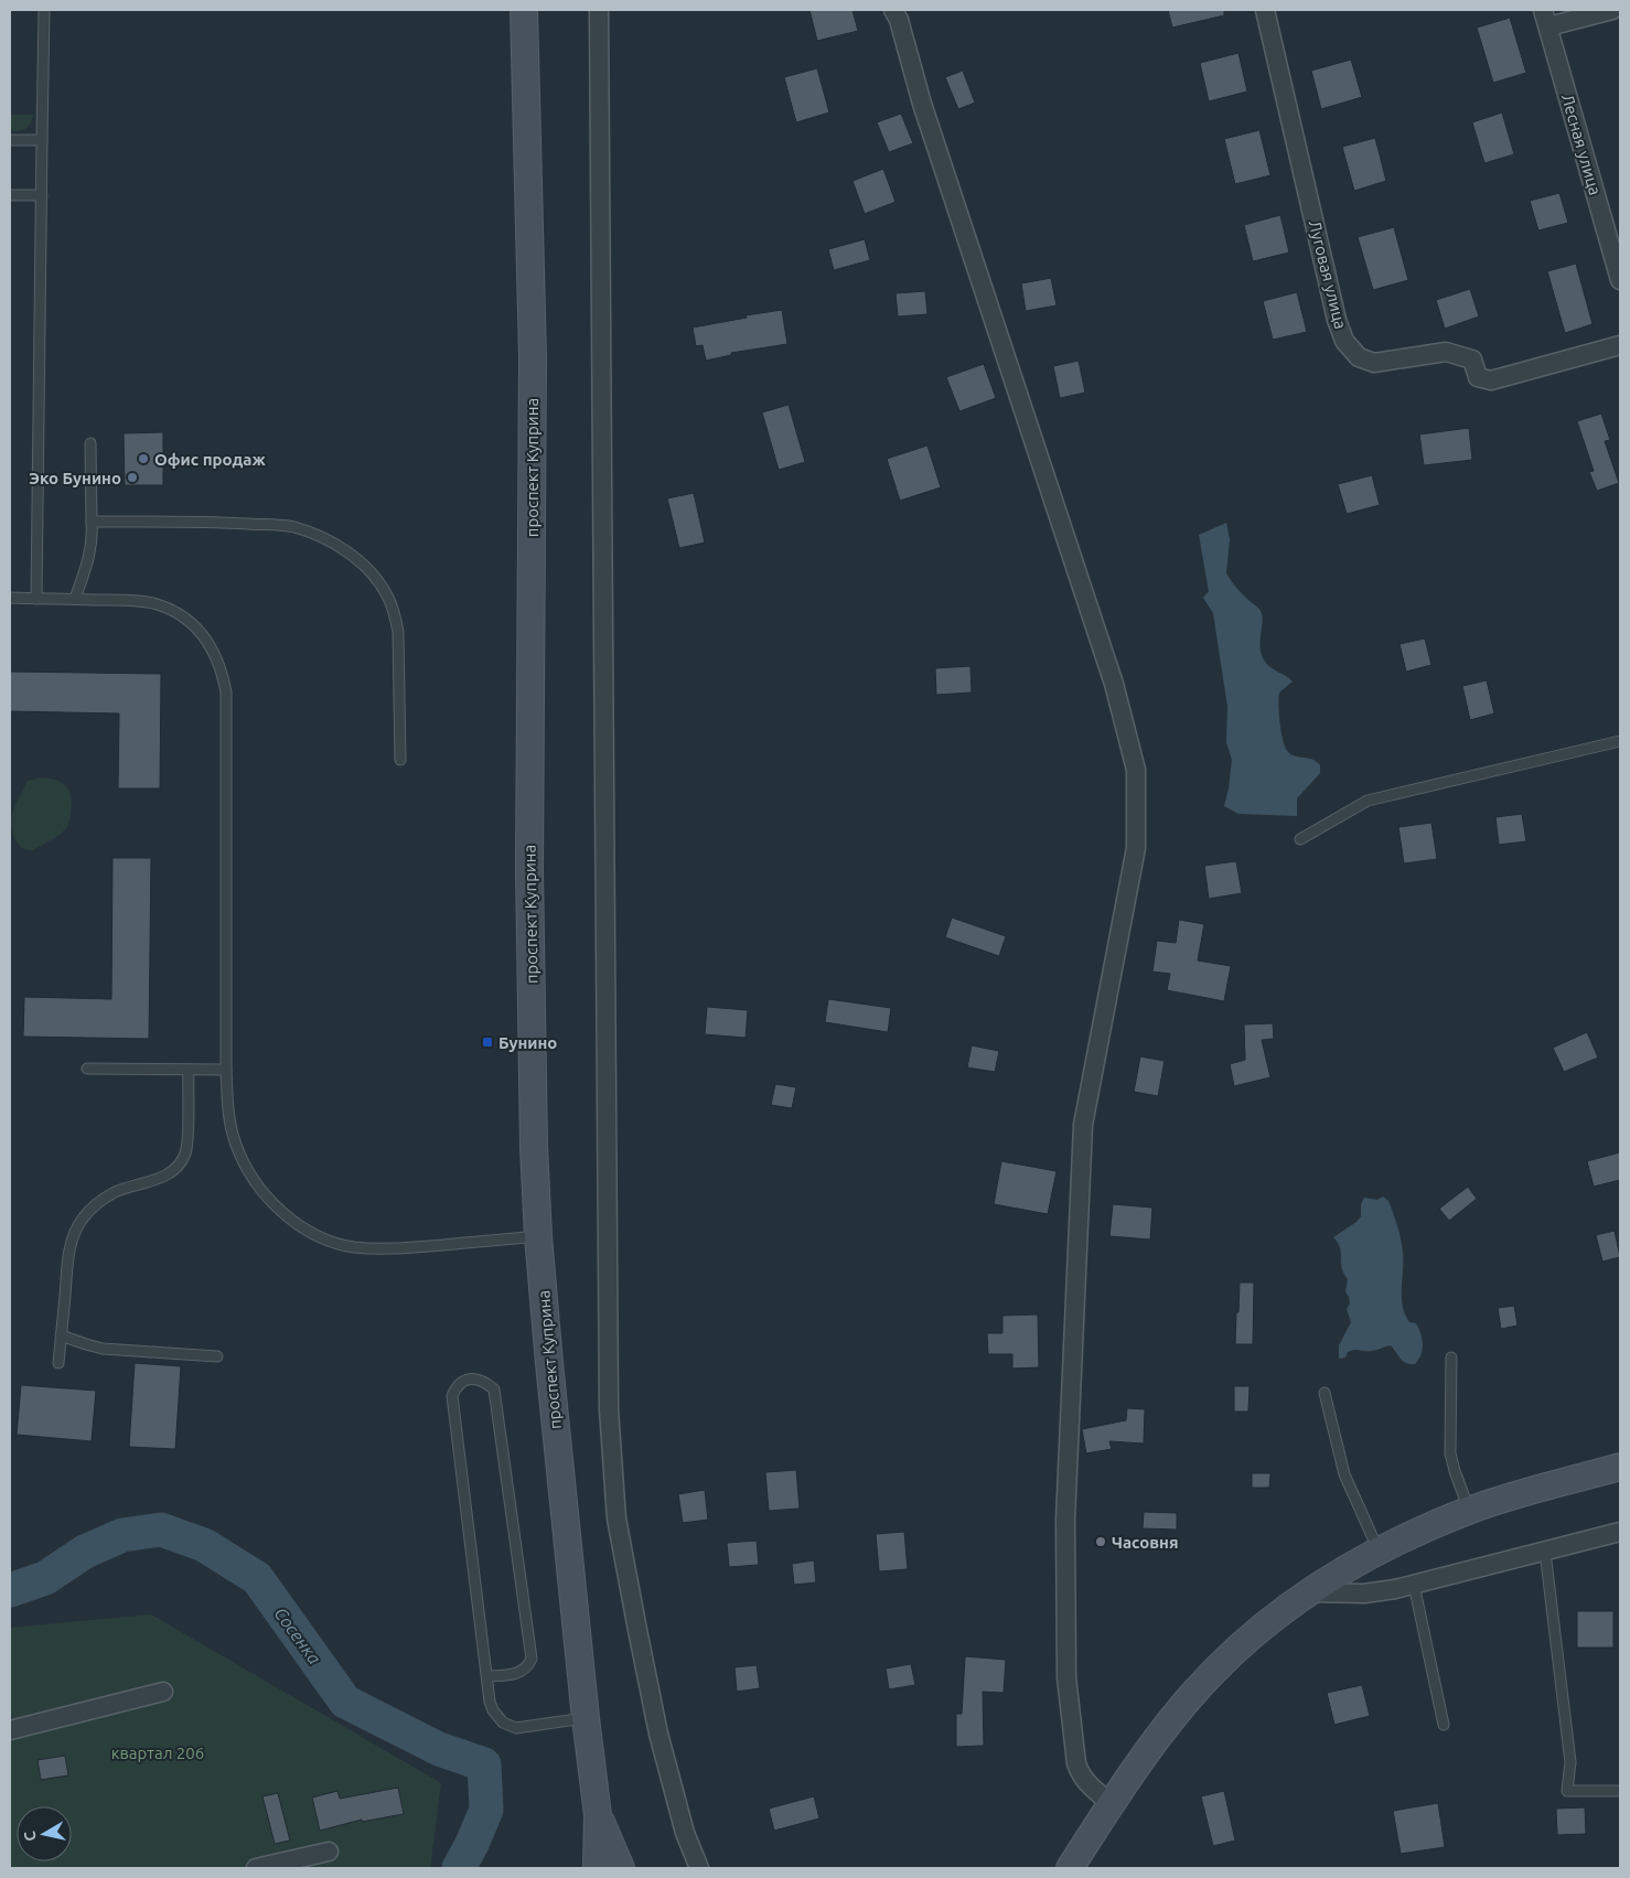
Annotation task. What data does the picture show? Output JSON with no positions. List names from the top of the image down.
{
  "streets": {
    "main road": ["проспект Куприна"],
    "street": ["Лесная улица", "Луговая улица"]
  },
  "water": ["Сосенка"],
  "parks": ["квартал 206"],
  "places": {
    "other": ["Офис продаж", "Эко Бунино", "Часовня"],
    "transit": ["Бунино"]
  },
  "north": "left"
}
